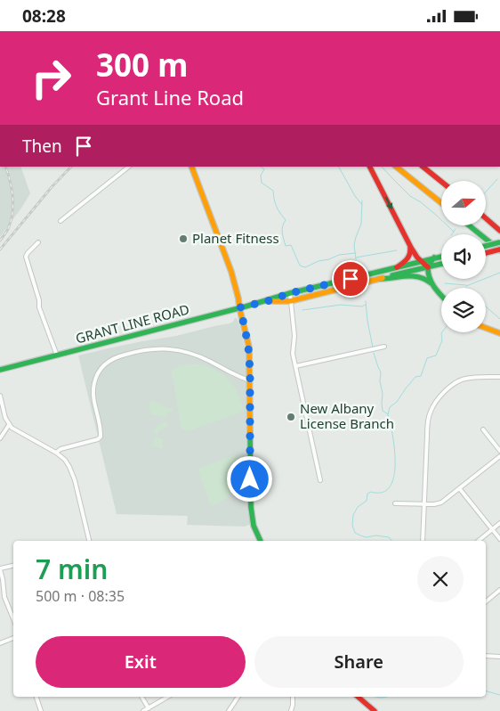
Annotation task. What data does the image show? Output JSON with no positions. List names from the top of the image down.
{
  "streets": {
    "main road": ["GRANT LINE ROAD"]
  },
  "places": ["Planet Fitness", "New Albany License Branch"],
  "north": "right",
  "page": {
    "status": "08:28",
    "turn": ["300 m", "Grant Line Road"],
    "then": "Then",
    "heading": ["7 min", "500 m · 08:35"],
    "buttons": ["Exit", "Share"]
  }
}
